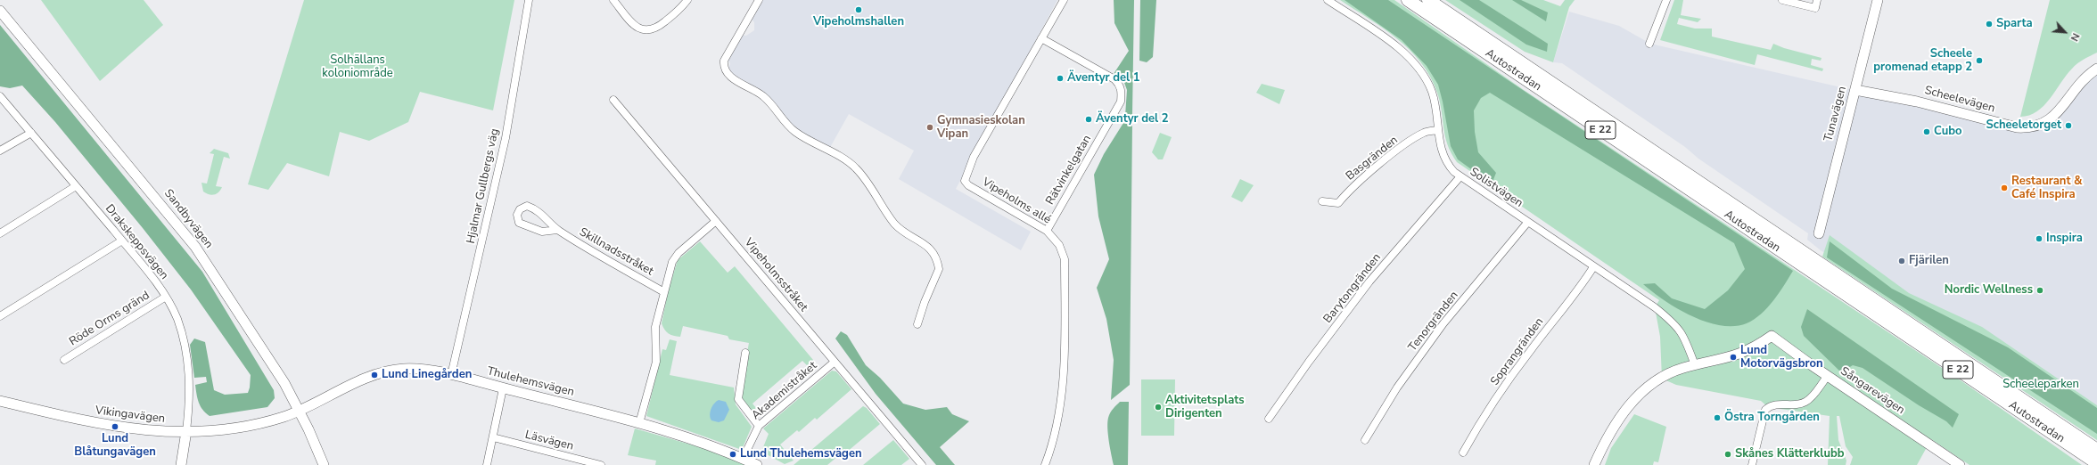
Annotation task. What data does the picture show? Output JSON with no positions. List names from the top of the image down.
{
  "streets": {
    "highway": ["Autostradan", "E 22"],
    "street": [
      "Scheelevägen",
      "Tunavägen",
      "Basgränden",
      "Rätvinkelgatan",
      "Hjalmar Gullbergs väg",
      "Solistvägen",
      "Vipeholms allé",
      "Sandbyvägen",
      "Drakskeppsvägen",
      "Skillnadsstråket",
      "Vipeholmsstråket",
      "Barytongränden",
      "Röde Orms gränd",
      "Tenorgränden",
      "Soprangränden",
      "Thulehemsvägen",
      "Akademistråket",
      "Sångarevägen",
      "Vikingavägen",
      "Läsvägen"
    ]
  },
  "crossings": [
    ["Scheelevägen", "Tunavägen"],
    ["Basgränden", "Solistvägen"],
    ["Rätvinkelgatan", "Vipeholms allé"],
    ["Hjalmar Gullbergs väg", "Thulehemsvägen"],
    ["Solistvägen", "Barytongränden"],
    ["Solistvägen", "Tenorgränden"],
    ["Solistvägen", "Soprangränden"],
    ["Solistvägen", "Sångarevägen"],
    ["Sandbyvägen", "Thulehemsvägen"],
    ["Sandbyvägen", "Vikingavägen"],
    ["Drakskeppsvägen", "Röde Orms gränd"],
    ["Drakskeppsvägen", "Vikingavägen"],
    ["Vipeholmsstråket", "Akademistråket"],
    ["Thulehemsvägen", "Akademistråket"],
    ["Thulehemsvägen", "Vikingavägen"]
  ],
  "parks": ["Solhällans koloniområde", "Scheeleparken"],
  "places": [
    "Vipeholmshallen",
    "Sparta",
    "Scheele promenad etapp 2",
    "Äventyr del 1",
    "Äventyr del 2",
    "Scheeletorget",
    "Gymnasieskolan Vipan",
    "Cubo",
    "Restaurant & Café Inspira",
    "Inspira",
    "Fjärilen",
    "Nordic Wellness",
    "Lund Motorvägsbron",
    "Lund Linegården",
    "Aktivitetsplats Dirigenten",
    "Östra Torngården",
    "Lund Blåtungavägen",
    "Lund Thulehemsvägen",
    "Skånes Klätterklubb"
  ],
  "north": "bottom right"
}
